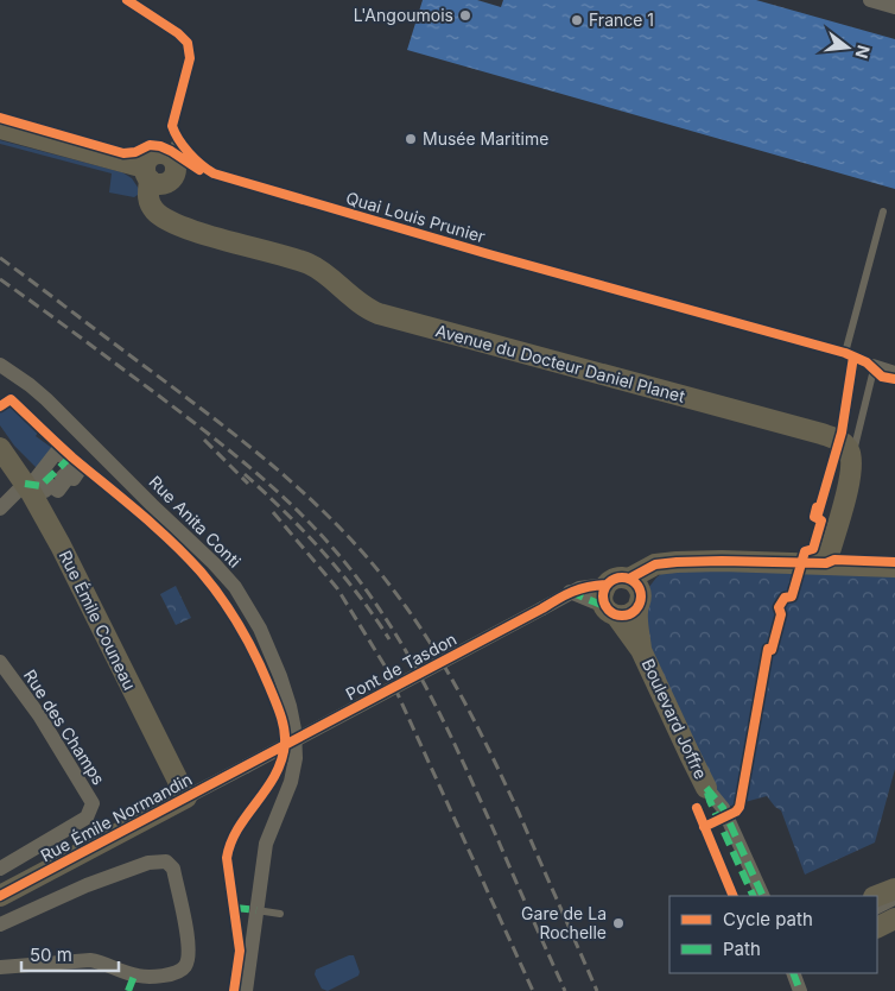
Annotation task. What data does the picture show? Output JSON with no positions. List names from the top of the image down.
{
  "streets": {
    "street": [
      "Avenue du Docteur Daniel Planet",
      "Rue Anita Conti",
      "Rue Émile Couneau",
      "Pont de Tasdon",
      "Boulevard Joffre",
      "Rue des Champs",
      "Rue Émile Normandin"
    ],
    "lane": ["Quai Louis Prunier"]
  },
  "crossings": [
    ["Rue Émile Couneau", "Rue Émile Normandin"],
    ["Pont de Tasdon", "Rue Émile Normandin"]
  ],
  "places": [
    "L'Angoumois",
    "France 1",
    "Musée Maritime",
    "Gare de La Rochelle"
  ],
  "legend": ["Cycle path", "Path"],
  "scale_bar": "50 m",
  "north": "right"
}
